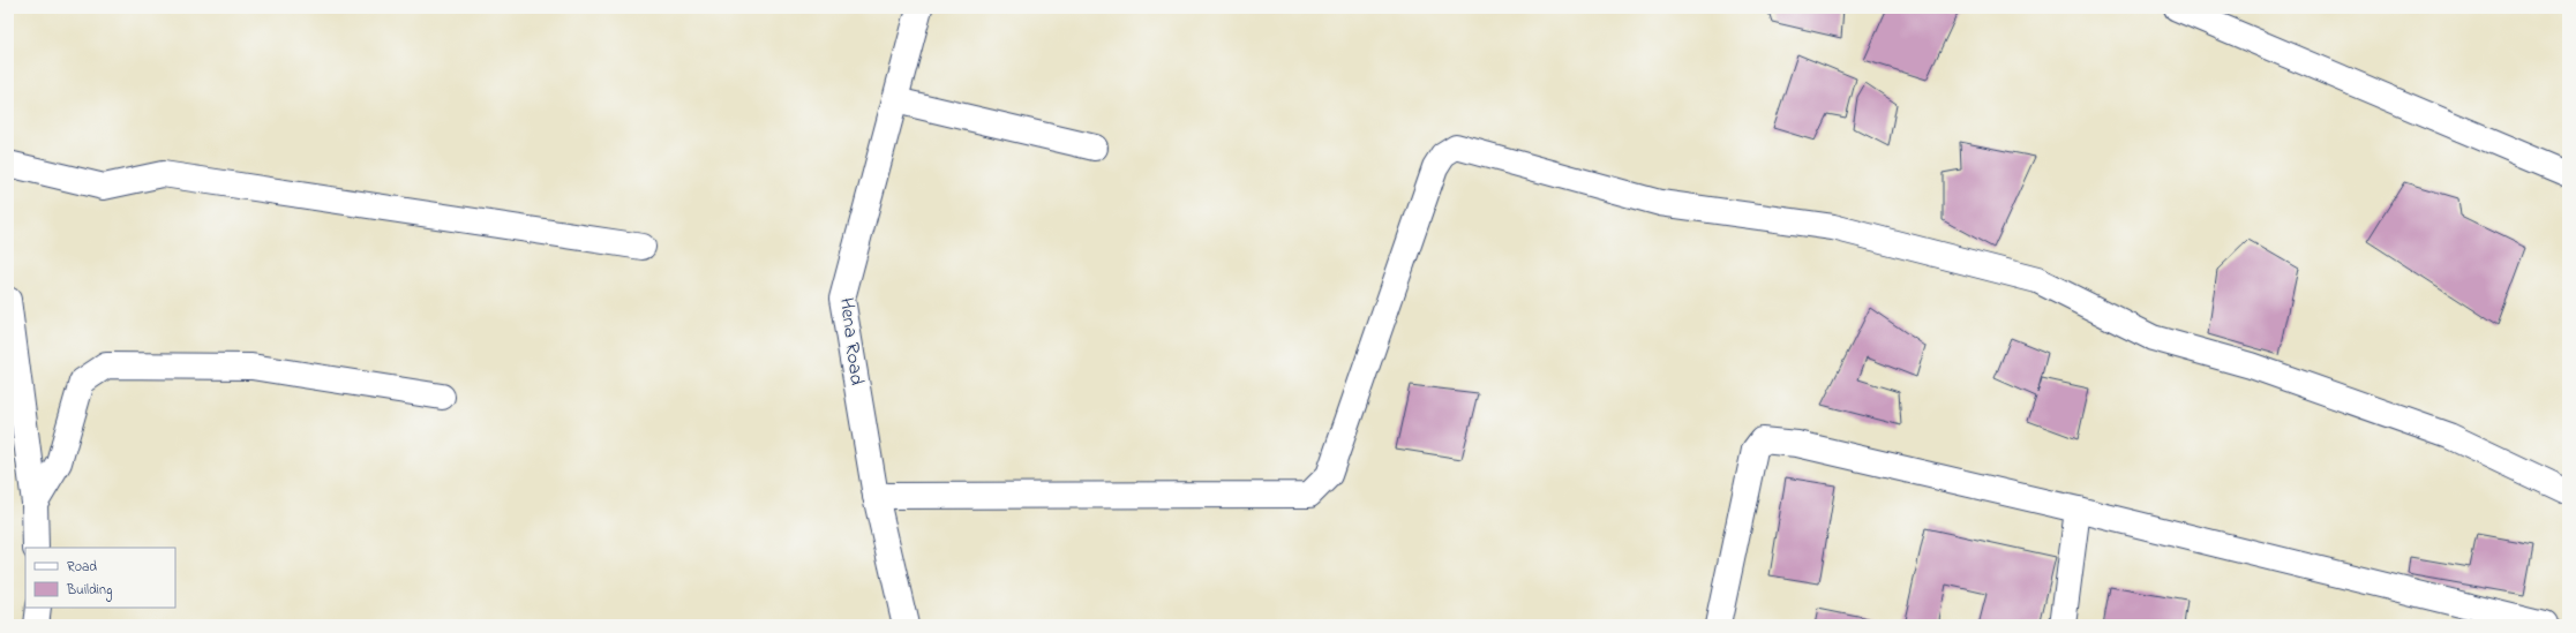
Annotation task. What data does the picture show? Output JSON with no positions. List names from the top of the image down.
{
  "streets": {
    "street": ["Hena Road"]
  },
  "legend": ["Road", "Building"]
}
